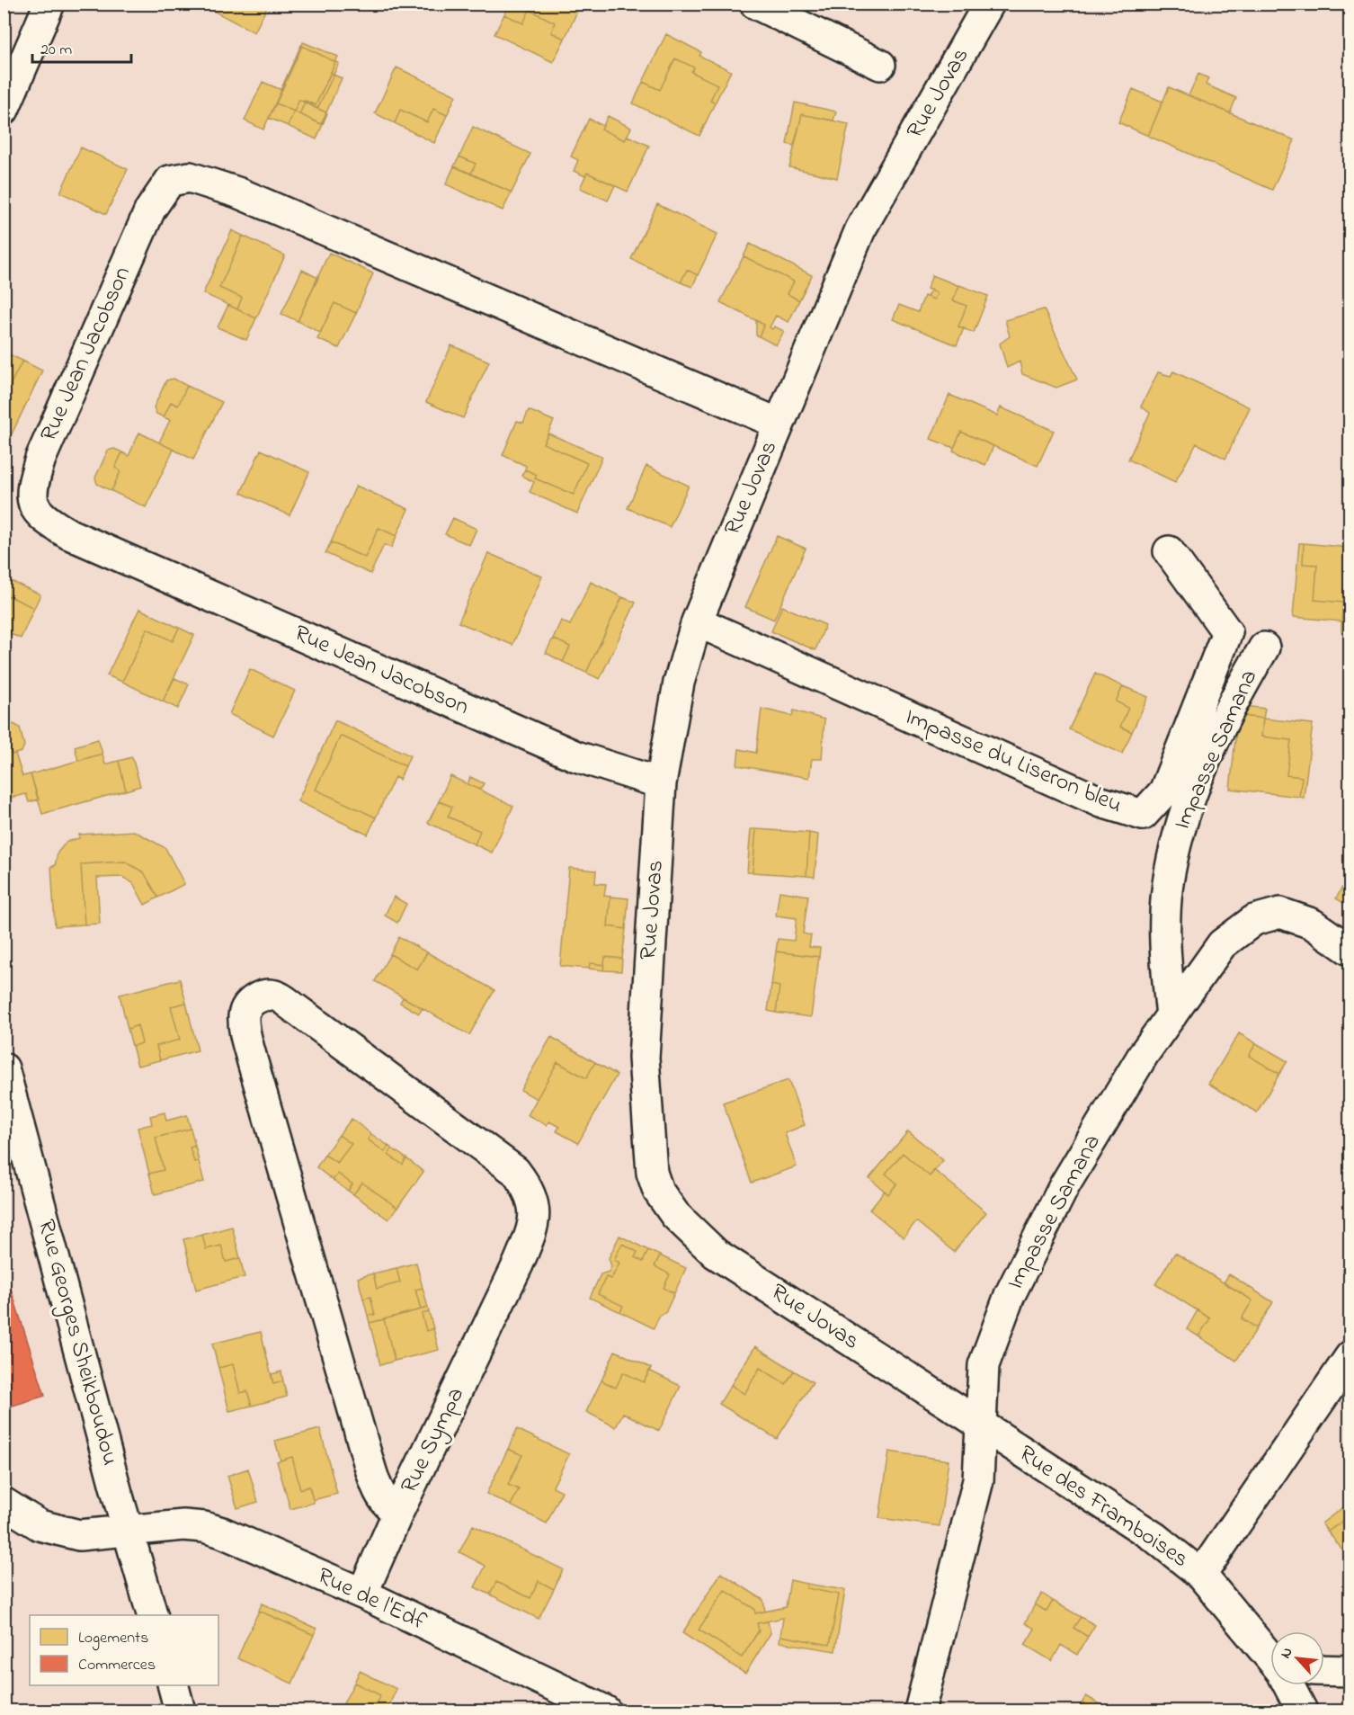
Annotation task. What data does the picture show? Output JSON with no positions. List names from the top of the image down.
{
  "streets": {
    "street": [
      "Rue Jovas",
      "Rue Jean Jacobson",
      "Impasse Samana",
      "Impasse du Liseron bleu",
      "Rue Georges Sheikboudou",
      "Rue Sympa",
      "Rue des Framboises",
      "Rue de l'Edf"
    ]
  },
  "crossings": [
    ["Rue Jovas", "Rue Jean Jacobson"],
    ["Rue Jovas", "Impasse Samana"],
    ["Rue Jovas", "Impasse du Liseron bleu"],
    ["Rue Jovas", "Rue des Framboises"],
    ["Impasse Samana", "Rue des Framboises"],
    ["Rue Georges Sheikboudou", "Rue de l'Edf"]
  ],
  "legend": ["Logements", "Commerces"],
  "scale_bar": "20 m",
  "north": "top left"
}
